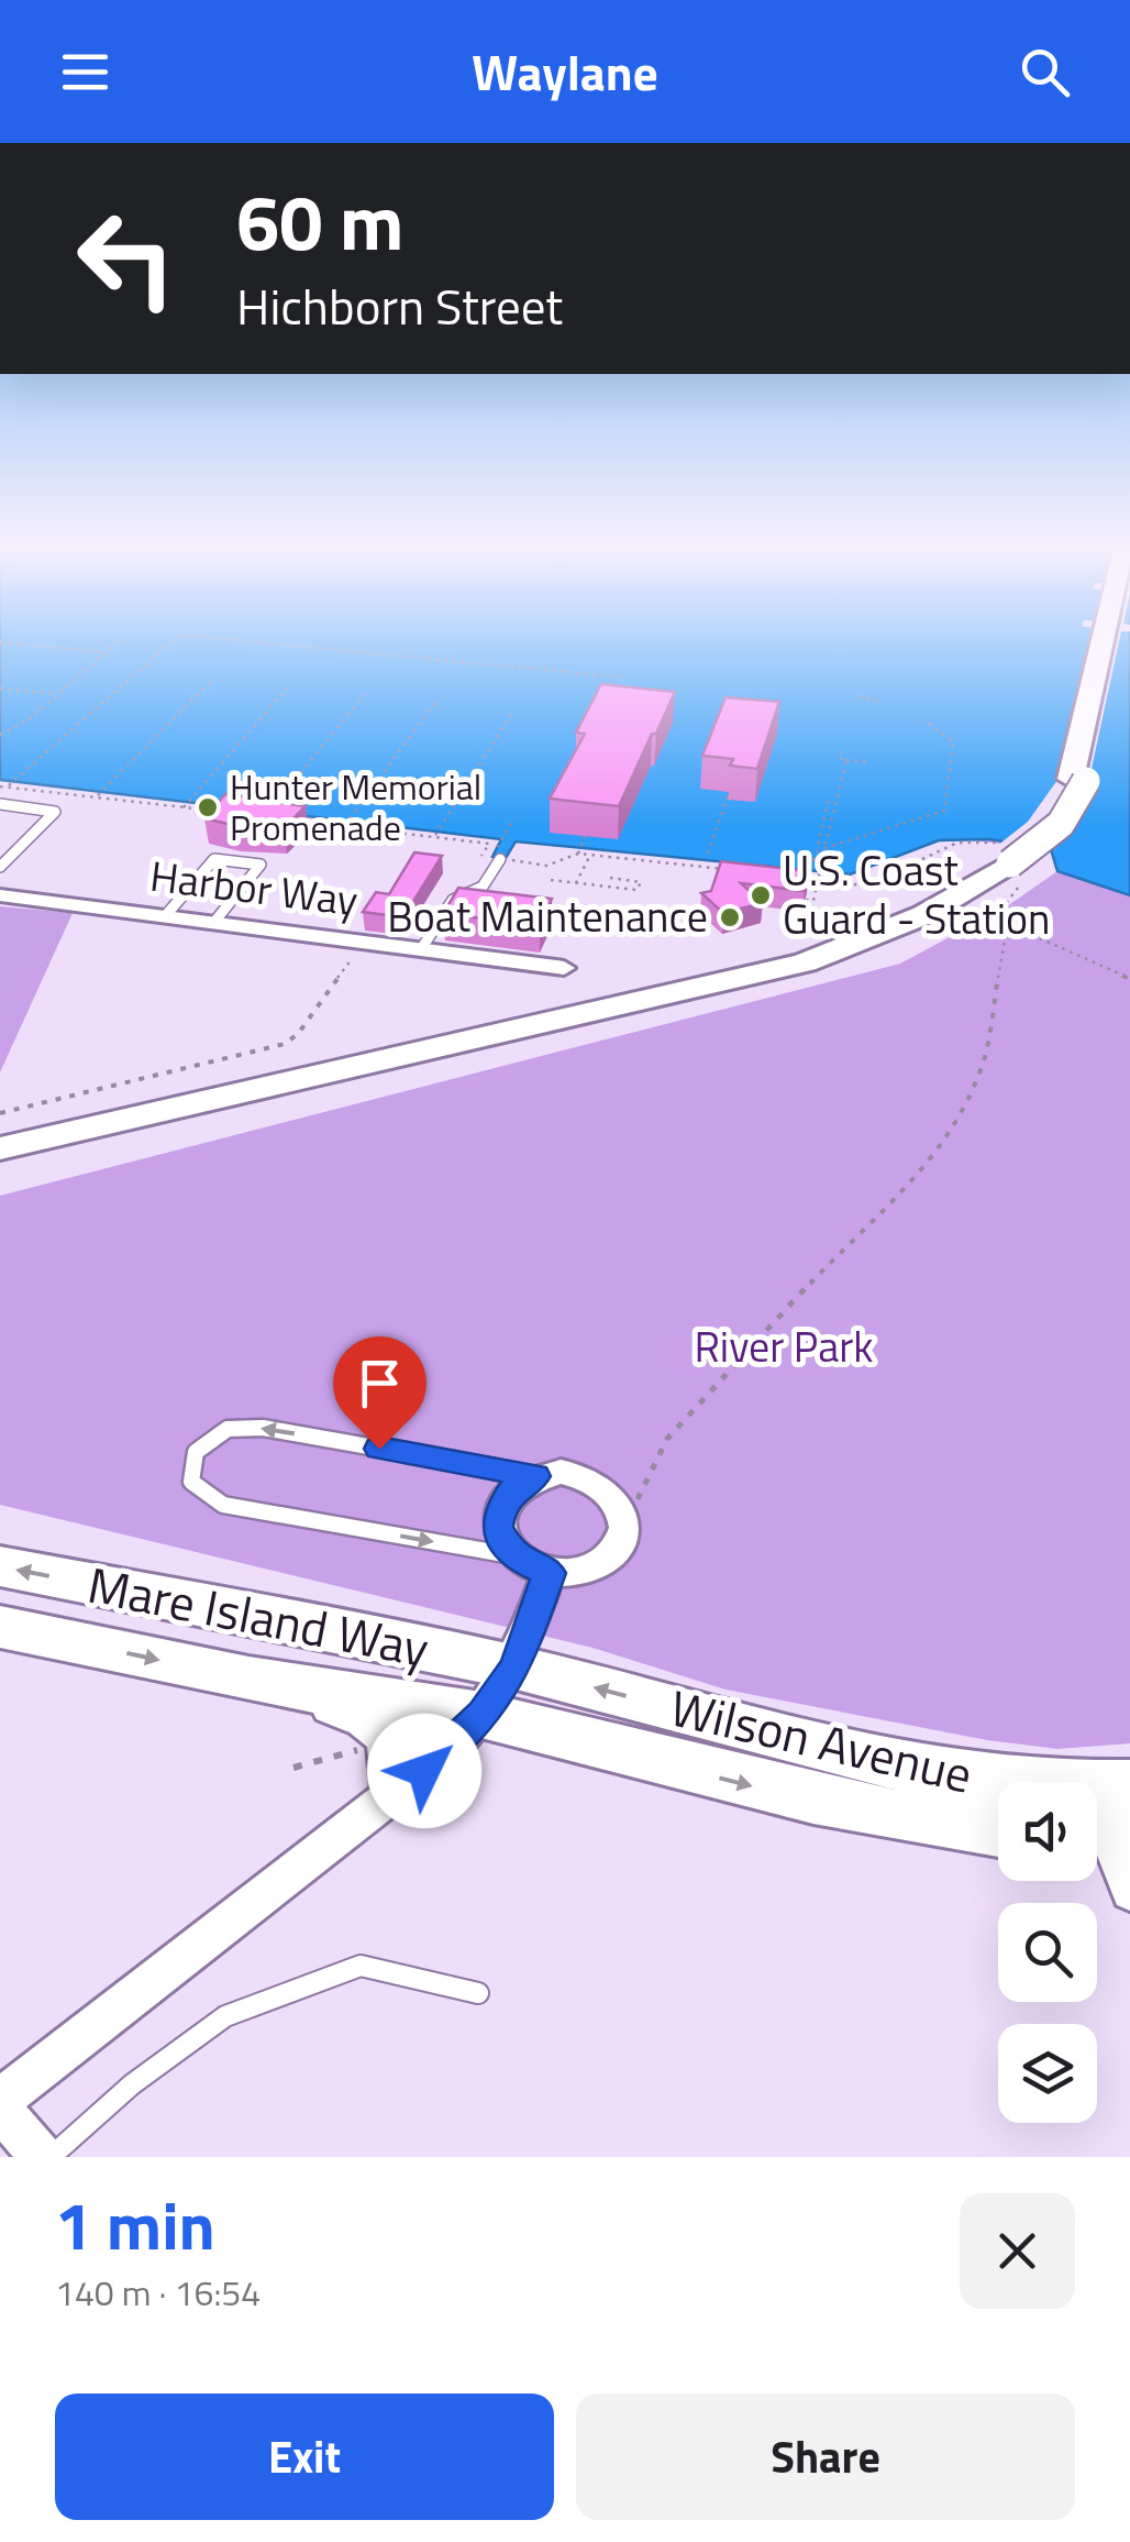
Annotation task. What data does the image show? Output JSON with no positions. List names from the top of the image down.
{
  "streets": {
    "main road": ["Mare Island Way", "Wilson Avenue"],
    "street": ["Harbor Way"]
  },
  "crossings": [
    ["Mare Island Way", "Wilson Avenue"]
  ],
  "parks": ["River Park"],
  "places": ["Hunter Memorial Promenade", "U.S. Coast Guard - Station", "Boat Maintenance"],
  "page": {
    "header": "Waylane",
    "turn": ["60 m", "Hichborn Street"],
    "heading": ["1 min", "140 m · 16:54"],
    "buttons": ["Exit", "Share"]
  }
}
